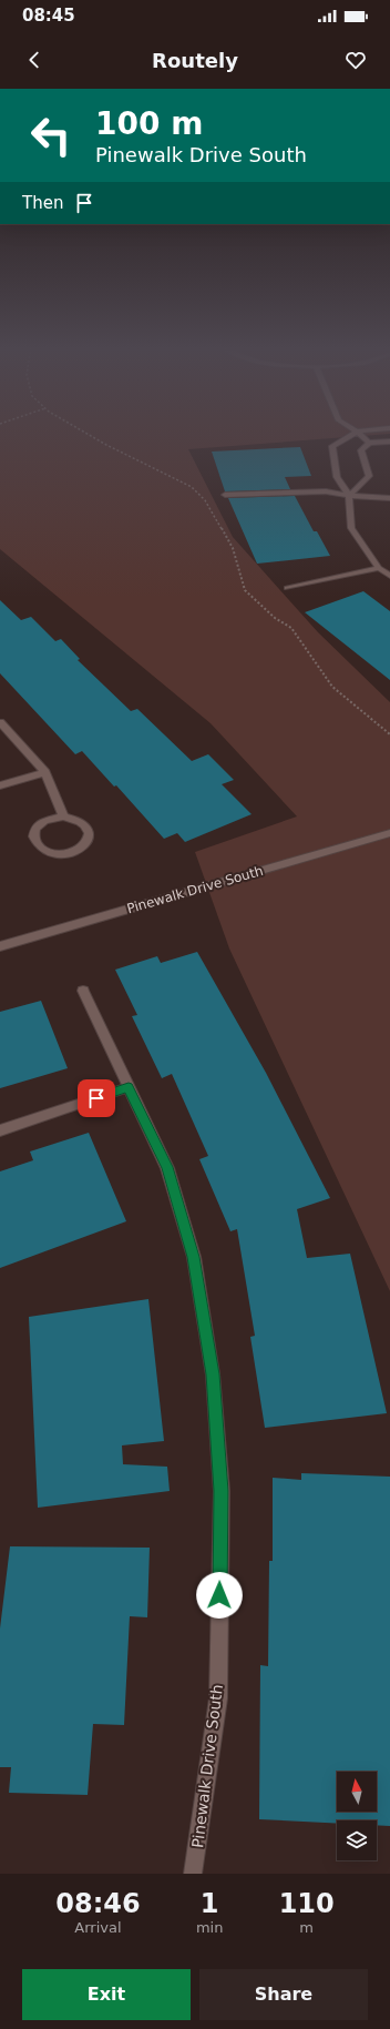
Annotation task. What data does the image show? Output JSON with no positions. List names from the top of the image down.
{
  "streets": {
    "street": ["Pinewalk Drive South"]
  },
  "north": "top",
  "page": {
    "status": "08:45",
    "header": "Routely",
    "turn": ["100 m", "Pinewalk Drive South"],
    "then": "Then",
    "eta": [
      "08:46",
      "Arrival",
      "1",
      "min",
      "110",
      "m"
    ],
    "buttons": ["Exit", "Share"]
  }
}
